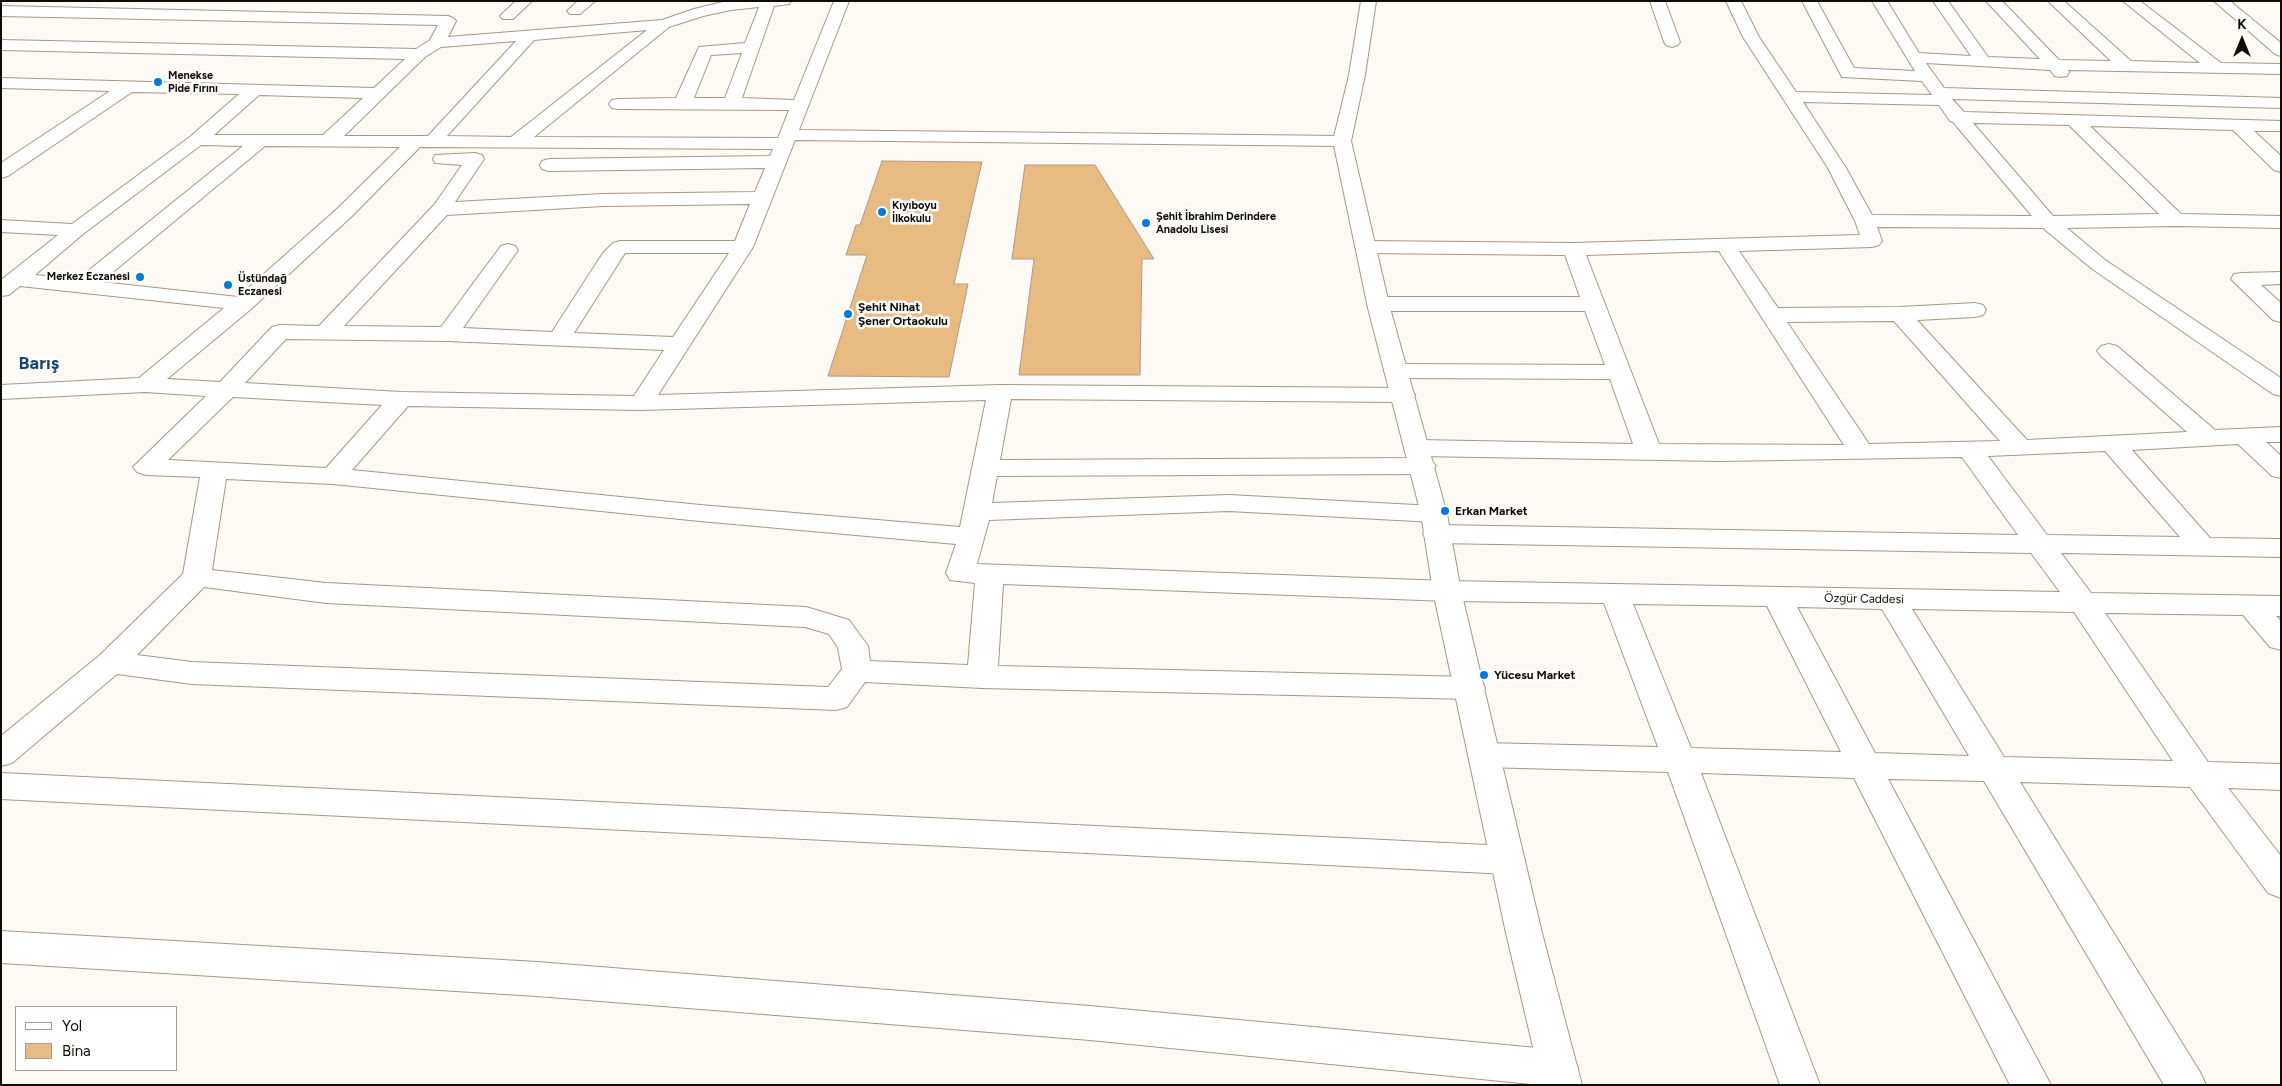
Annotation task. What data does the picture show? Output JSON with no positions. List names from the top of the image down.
{
  "streets": {
    "street": ["Özgür Caddesi"]
  },
  "districts": ["Barış"],
  "places": [
    "Menekse Pide Fırını",
    "Kıyıboyu İlkokulu",
    "Şehit İbrahim Derindere Anadolu Lisesi",
    "Merkez Eczanesi",
    "Üstündağ Eczanesi",
    "Şehit Nihat Şener Ortaokulu",
    "Erkan Market",
    "Yücesu Market"
  ],
  "legend": ["Yol", "Bina"],
  "north": "top"
}
